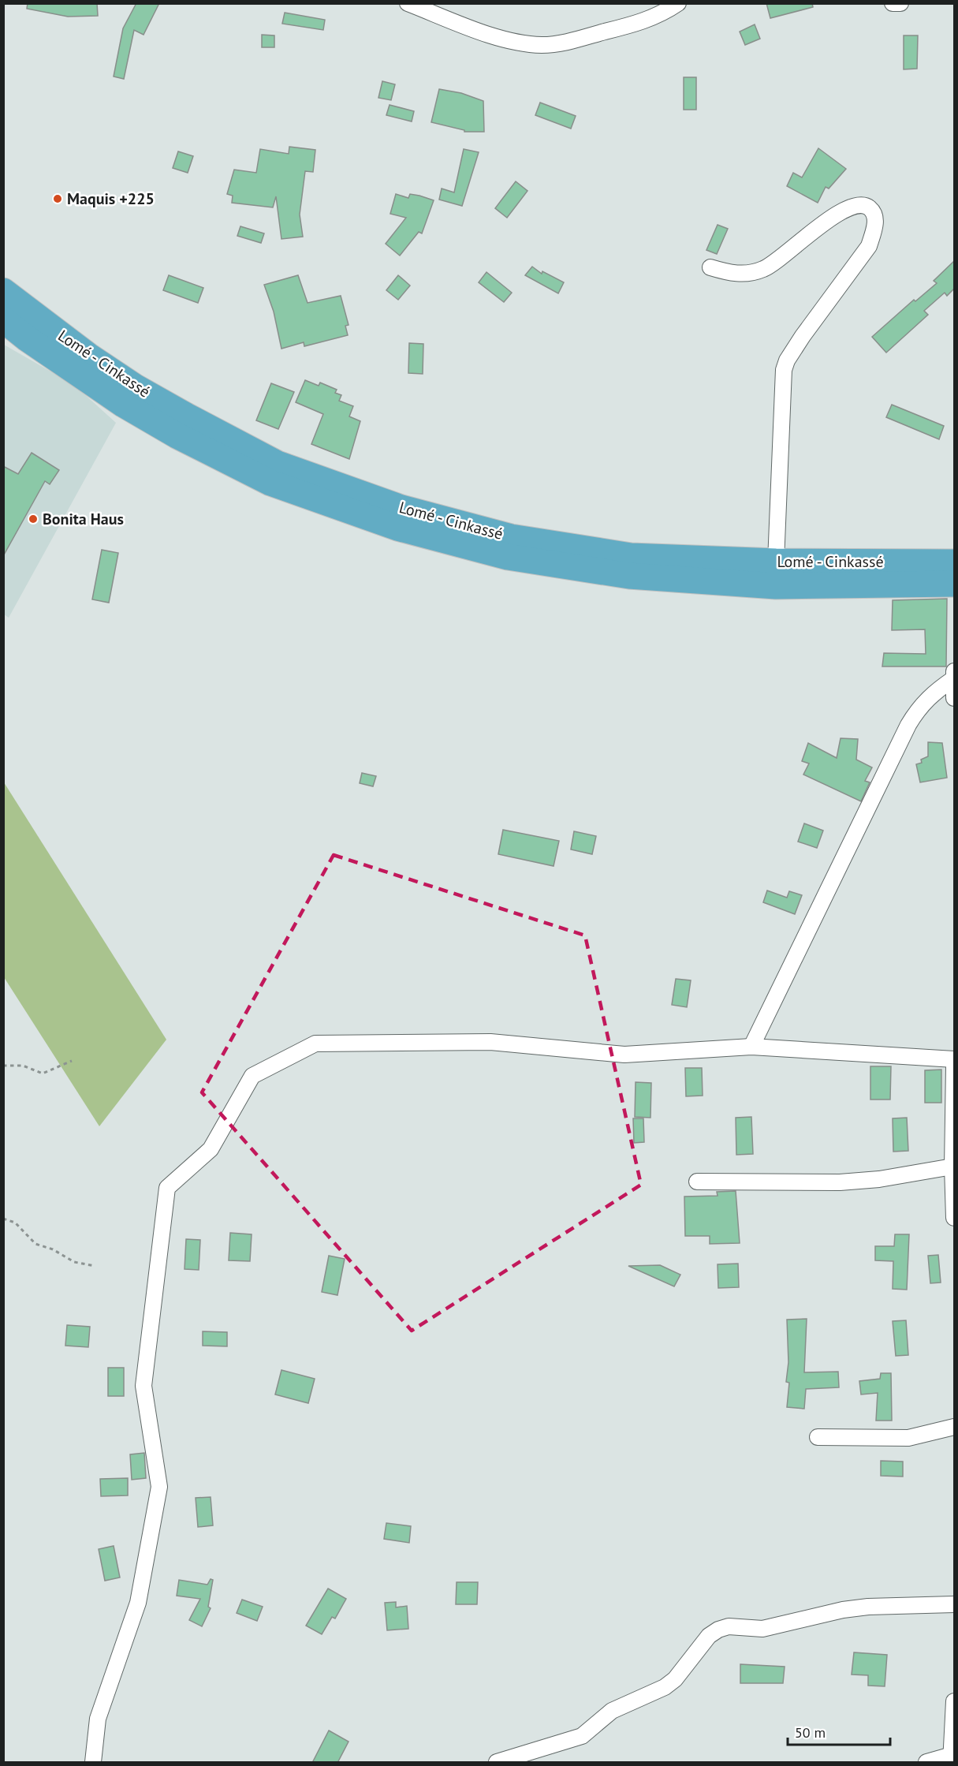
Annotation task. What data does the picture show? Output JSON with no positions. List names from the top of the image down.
{
  "streets": {
    "highway": ["Lomé - Cinkassé"]
  },
  "places": ["Maquis +225", "Bonita Haus"],
  "scale_bar": "50 m"
}
